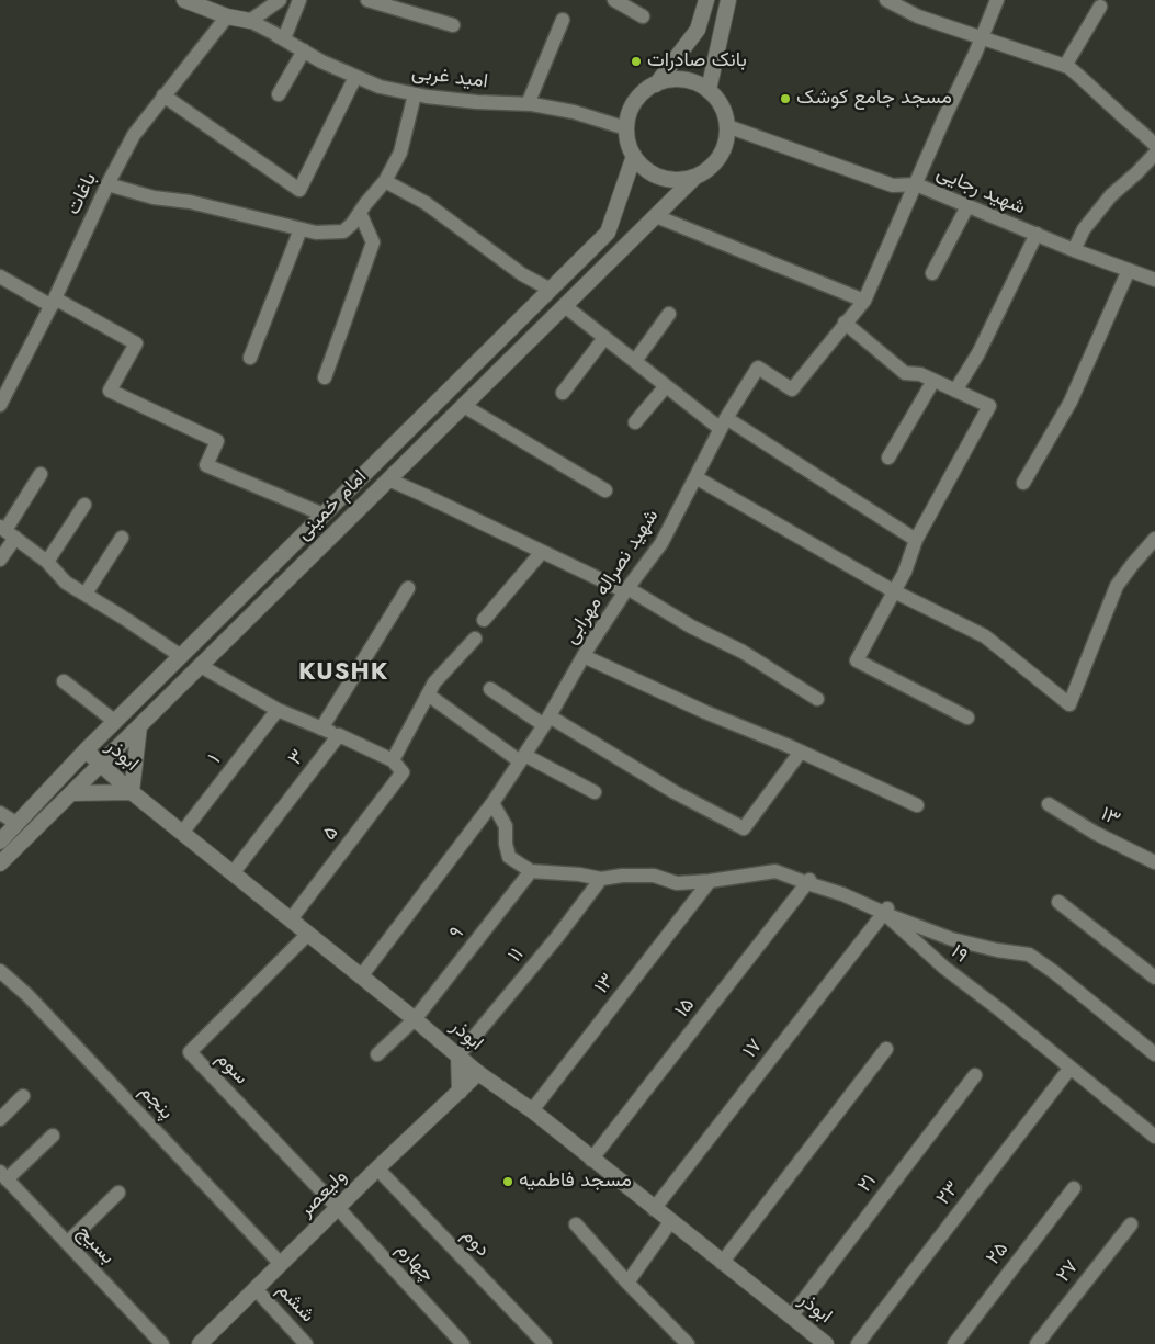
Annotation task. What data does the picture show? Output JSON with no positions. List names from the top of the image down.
{
  "streets": {
    "main road": ["امام خمینی", "ابوذر", "ولیعصر"],
    "street": [
      "امید غربی",
      "شهید رجایی",
      "باغات",
      "شهید نصراله مهرابی",
      "۳",
      "۱",
      "۱۳",
      "۵",
      "۹",
      "۱۹",
      "۱۱",
      "۱۵",
      "۱۷",
      "سوم",
      "پنجم",
      "۲۱",
      "۲۳",
      "دوم",
      "بسیج",
      "۲۵",
      "چهارم",
      "۲۷",
      "ششم"
    ]
  },
  "crossings": [
    ["امید غربی", "شهید رجایی"],
    ["امید غربی", "امام خمینی"],
    ["شهید رجایی", "امام خمینی"],
    ["شهید رجایی", "شهید نصراله مهرابی"],
    ["امام خمینی", "ابوذر"],
    ["شهید نصراله مهرابی", "ابوذر"],
    ["ابوذر", "۳"],
    ["ابوذر", "۱"],
    ["ابوذر", "۱۳"],
    ["ابوذر", "۵"],
    ["ابوذر", "۹"],
    ["ابوذر", "۱۱"],
    ["ابوذر", "۱۵"],
    ["ابوذر", "۱۷"],
    ["ابوذر", "سوم"],
    ["ابوذر", "۲۱"],
    ["ابوذر", "ولیعصر"],
    ["۱۳", "۱۹"],
    ["۹", "۱۹"],
    ["۱۹", "۱۱"],
    ["۱۹", "۱۵"],
    ["۱۹", "۱۷"],
    ["۱۹", "۲۳"],
    ["سوم", "ولیعصر"],
    ["سوم", "چهارم"],
    ["پنجم", "ولیعصر"],
    ["ولیعصر", "دوم"],
    ["ولیعصر", "چهارم"],
    ["ولیعصر", "ششم"]
  ],
  "districts": ["KUSHK"],
  "places": ["بانک صادرات", "مسجد جامع کوشک", "مسجد فاطمیه"]
}
